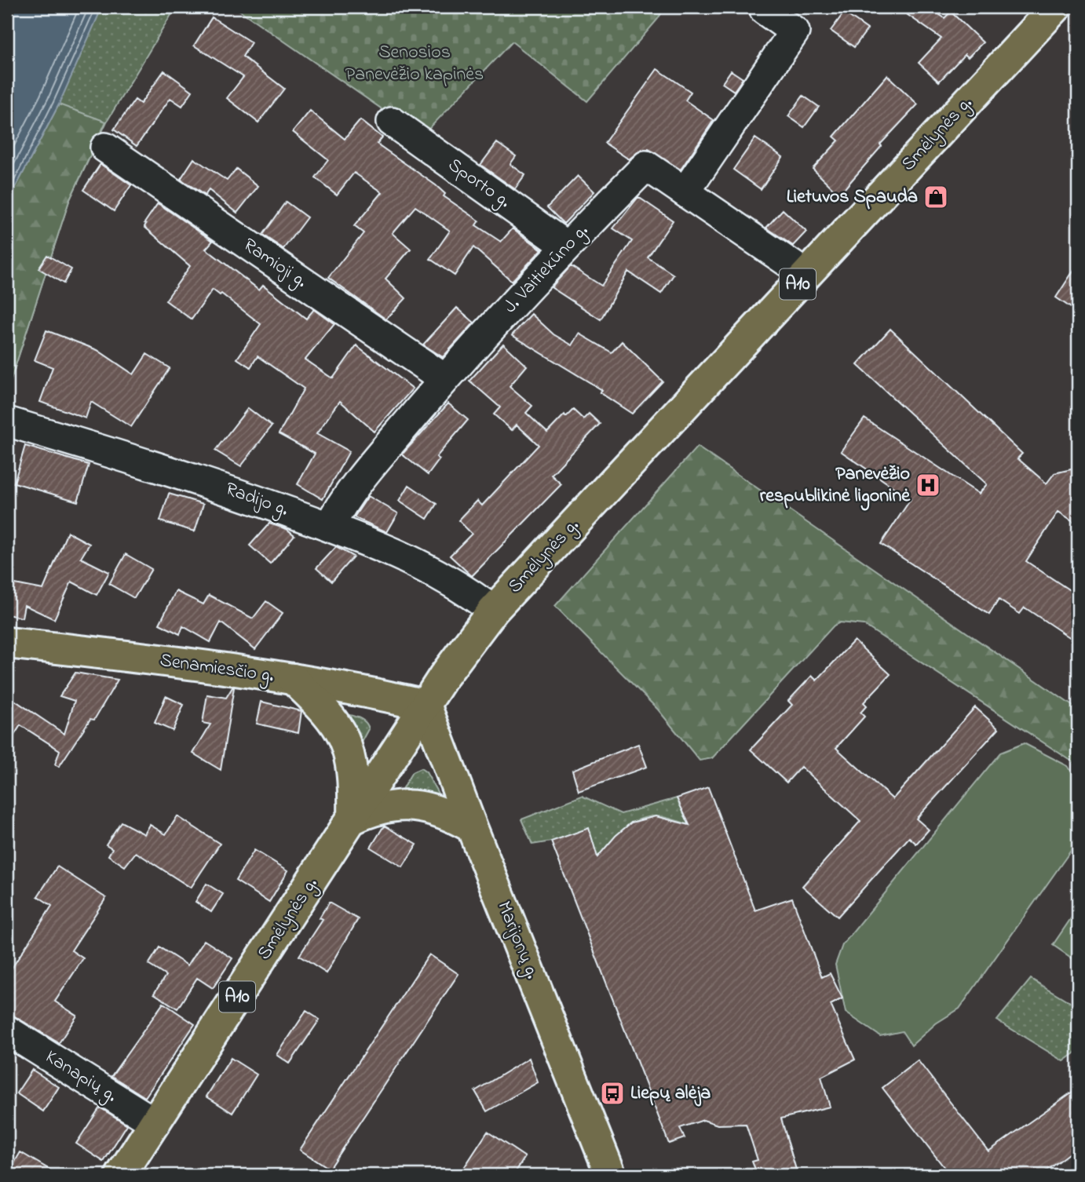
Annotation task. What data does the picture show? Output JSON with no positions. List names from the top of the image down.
{
  "streets": {
    "main road": [
      "Smėlynės g.",
      "A10",
      "Senamiesčio g.",
      "Marijonų g."
    ],
    "street": [
      "Sporto g.",
      "Ramioji g.",
      "J. Vaitiekūno g.",
      "Radijo g.",
      "Kanapių g."
    ]
  },
  "crossings": [
    ["Smėlynės g.", "J. Vaitiekūno g."],
    ["Smėlynės g.", "Radijo g."],
    ["Smėlynės g.", "Senamiesčio g."],
    ["Smėlynės g.", "Marijonų g."],
    ["Smėlynės g.", "Kanapių g."],
    ["Sporto g.", "J. Vaitiekūno g."],
    ["Ramioji g.", "J. Vaitiekūno g."],
    ["J. Vaitiekūno g.", "Radijo g."],
    ["Senamiesčio g.", "Marijonų g."]
  ],
  "parks": ["Senosios Panevėžio kapinės"],
  "places": {
    "shop": ["Lietuvos Spauda"],
    "hospital": ["Panevėžio respublikinė ligoninė"],
    "bus stop": ["Liepų alėja"]
  }
}
